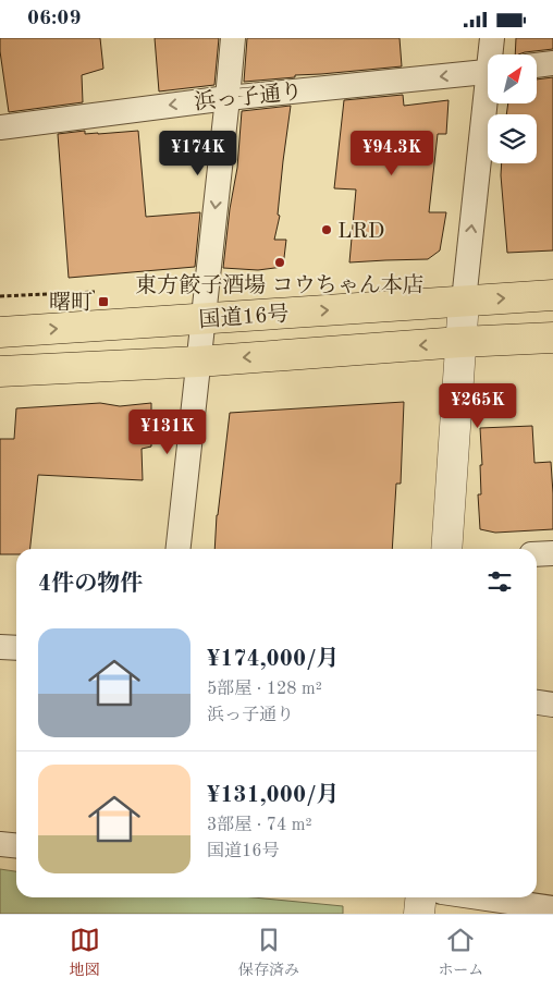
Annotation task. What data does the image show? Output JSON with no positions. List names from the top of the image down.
{
  "streets": {
    "highway": ["国道16号"],
    "street": ["浜っ子通り"]
  },
  "one_way": ["浜っ子通り"],
  "places": {
    "other": ["LRD", "東方餃子酒場 コウちゃん本店"],
    "transit": ["曙町"]
  },
  "north": "top right",
  "page": {
    "status": "06:09",
    "price": [
      "¥174K",
      "¥94.3K",
      "¥265K",
      "¥131K"
    ],
    "heading": "4件の物件",
    "list": [
      {
        "name": "¥174,000/月",
        "note": "5部屋 · 128 m² · 浜っ子通り"
      },
      {
        "name": "¥131,000/月",
        "note": "3部屋 · 74 m² · 国道16号"
      }
    ],
    "tabs": ["地図", "保存済み", "ホーム"]
  }
}
